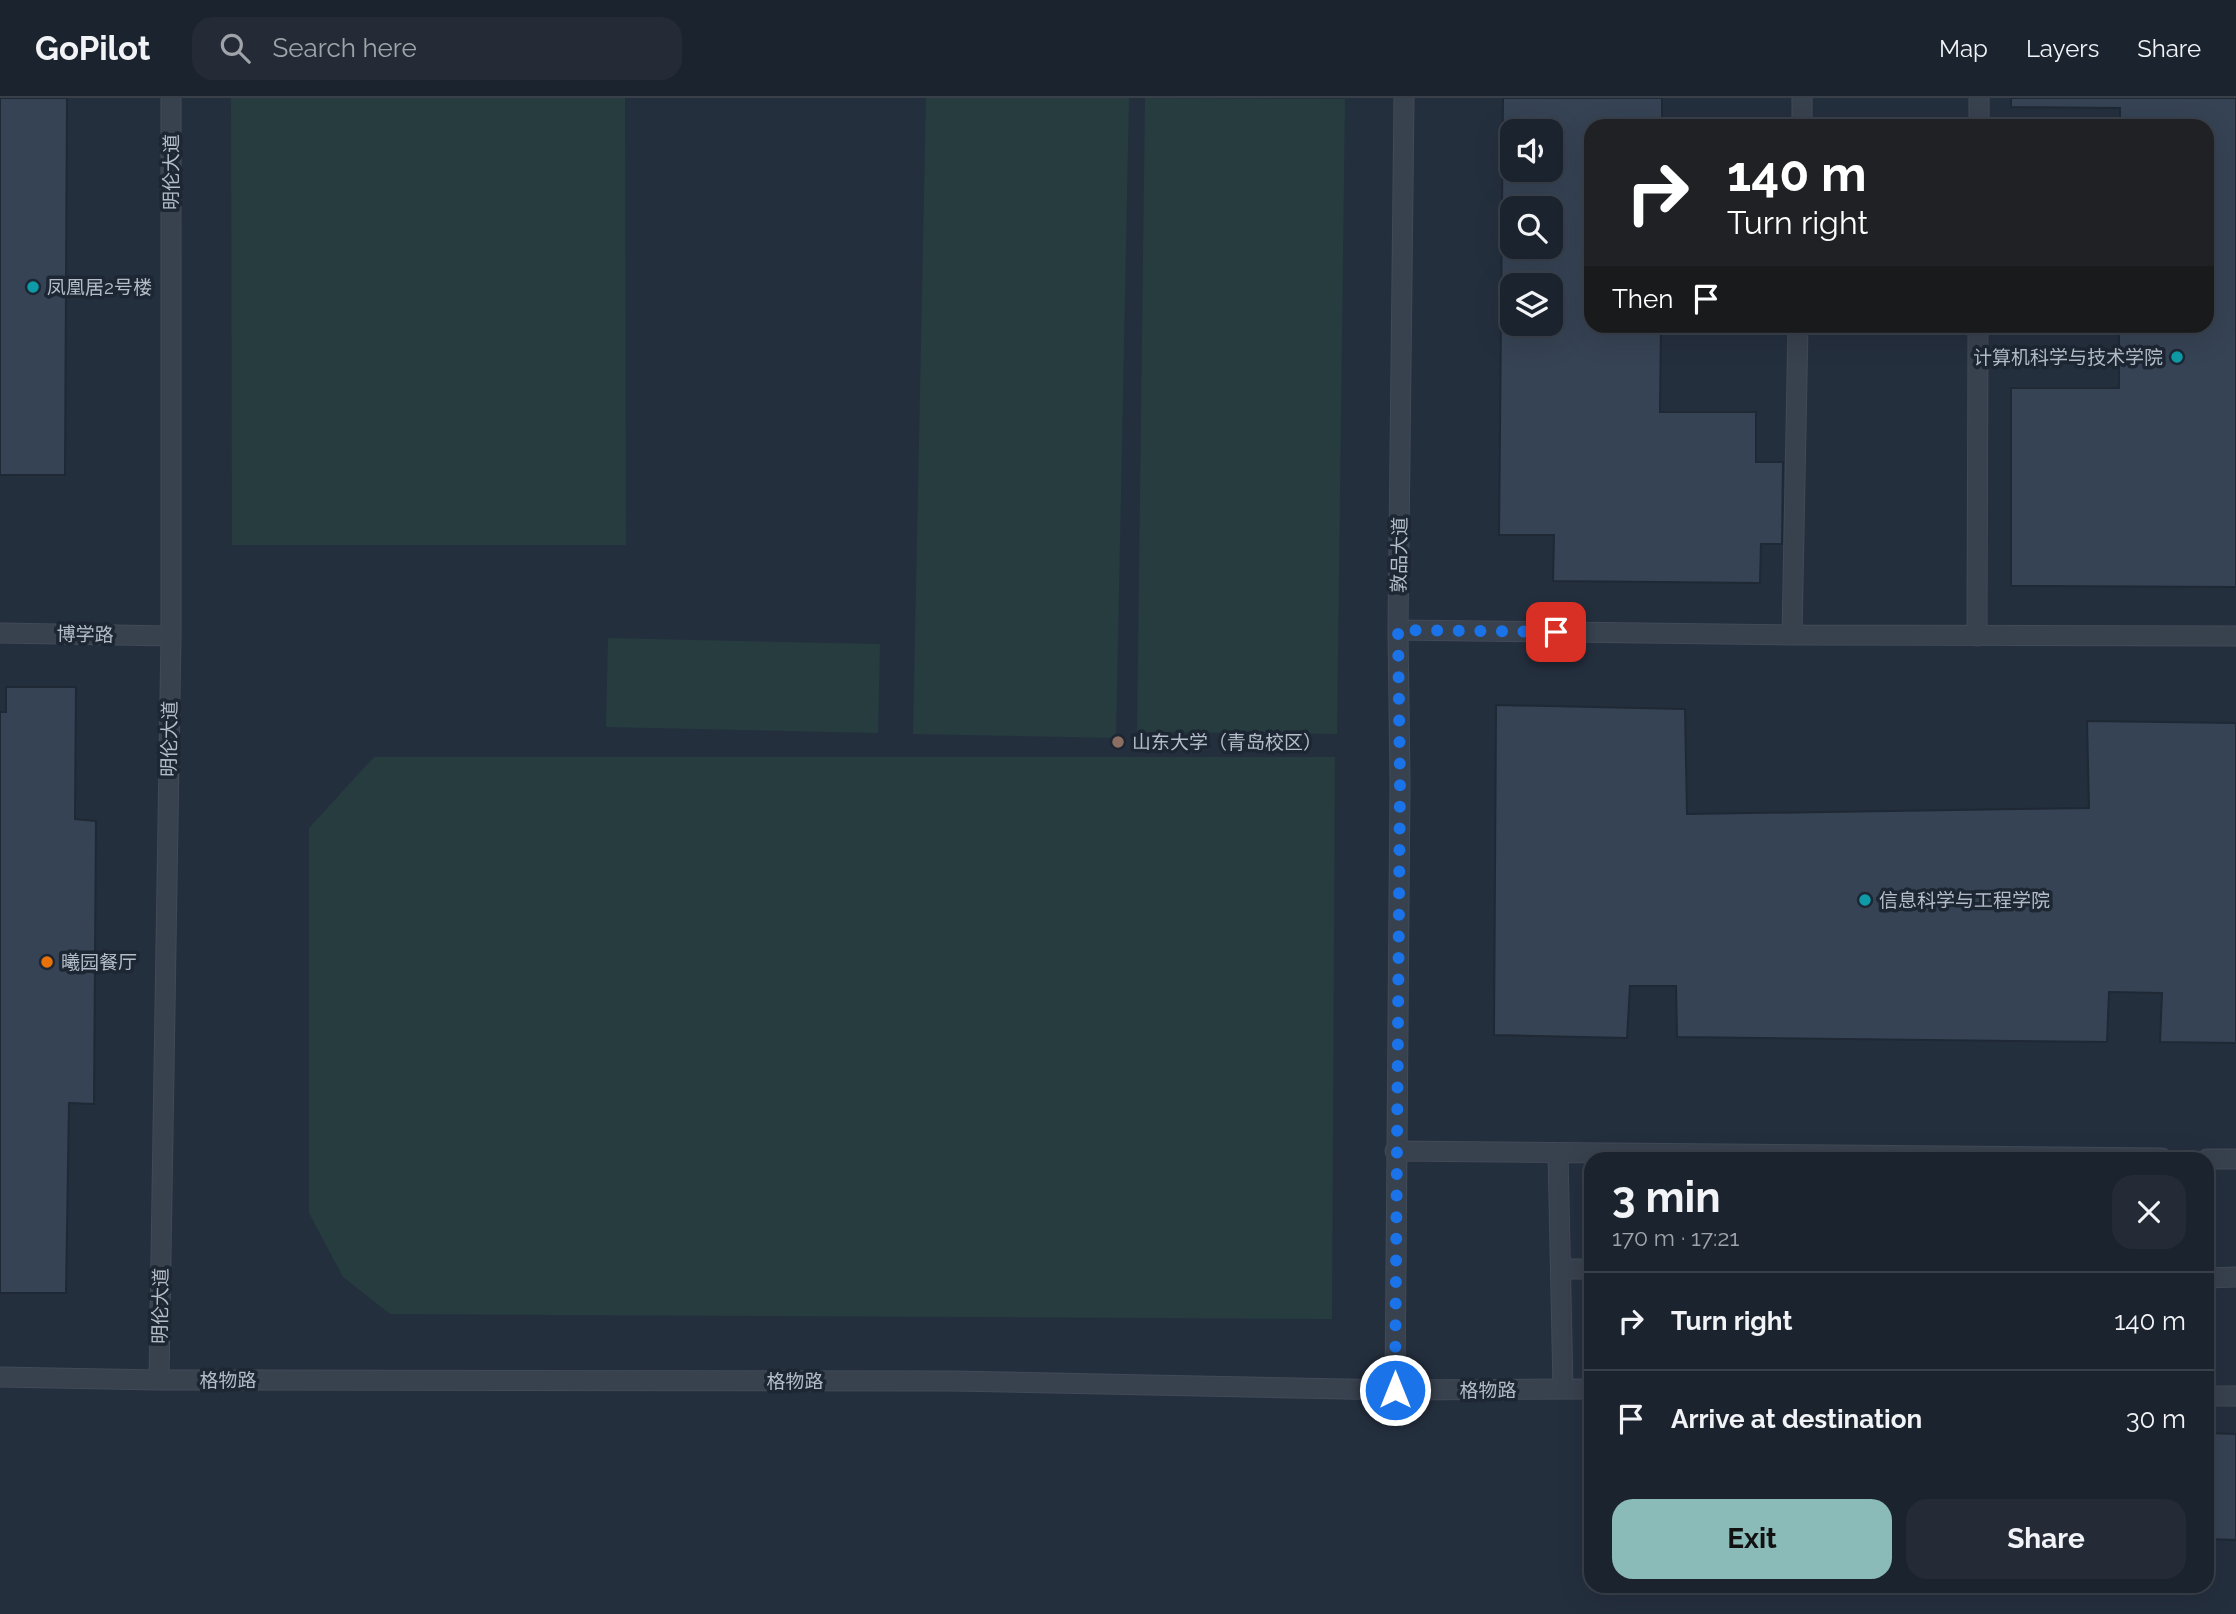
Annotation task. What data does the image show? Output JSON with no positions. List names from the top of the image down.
{
  "streets": {
    "lane": [
      "明伦大道",
      "敦品大道",
      "博学路",
      "格物路"
    ]
  },
  "crossings": [
    ["明伦大道", "博学路"],
    ["明伦大道", "格物路"],
    ["敦品大道", "格物路"]
  ],
  "places": [
    "凤凰居2号楼",
    "计算机科学与技术学院",
    "山东大学（青岛校区）",
    "信息科学与工程学院",
    "曦园餐厅"
  ],
  "page": {
    "header": "GoPilot",
    "search": "Search here",
    "nav": ["Map", "Layers", "Share"],
    "turn": ["140 m", "Turn right"],
    "then": "Then",
    "heading": ["3 min", "170 m · 17:21"],
    "list": [
      {
        "name": "Turn right",
        "value": "140 m"
      },
      {
        "name": "Arrive at destination",
        "value": "30 m"
      }
    ],
    "buttons": ["Exit", "Share"]
  }
}
